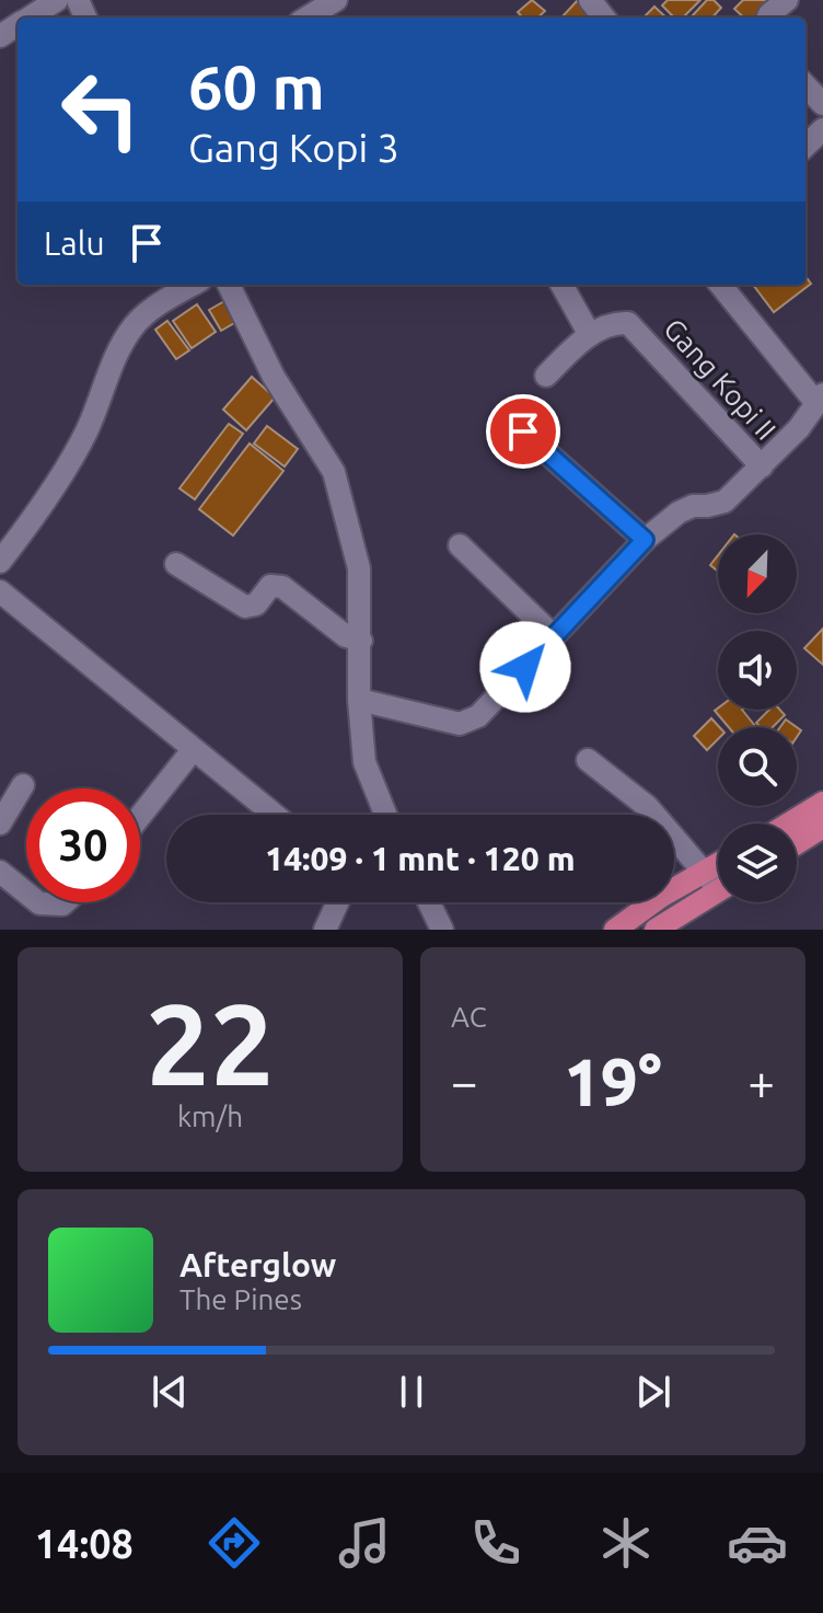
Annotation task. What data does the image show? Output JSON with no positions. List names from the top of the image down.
{
  "streets": {
    "street": ["Gang Kopi II"]
  },
  "north": "bottom left",
  "page": {
    "turn": ["60 m", "Gang Kopi 3"],
    "then": "Lalu",
    "limit": "30",
    "trip": "14:09 · 1 mnt · 120 m",
    "tile": [
      ["22", "km/h"],
      "AC"
    ],
    "heat": ["−", "19°", "+"],
    "song": ["Afterglow", "The Pines"],
    "tabs": "14:08"
  }
}
